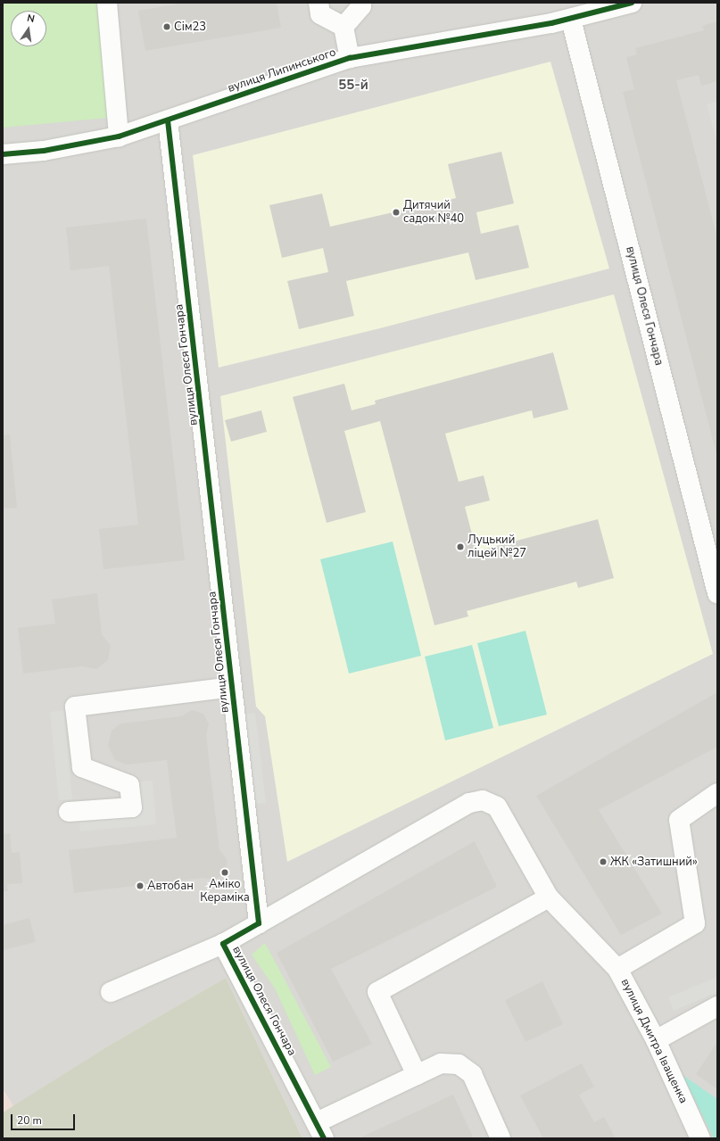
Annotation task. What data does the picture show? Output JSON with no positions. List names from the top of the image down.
{
  "streets": {
    "street": ["вулиця Липинського", "вулиця Олеся Гончара", "вулиця Дмитра Іващенка"]
  },
  "crossings": [
    ["вулиця Липинського", "вулиця Олеся Гончара"],
    ["вулиця Олеся Гончара", "вулиця Дмитра Іващенка"]
  ],
  "districts": ["55-й"],
  "places": [
    "Сім23",
    "Дитячий садок №40",
    "Луцький ліцей №27",
    "ЖК «Затишний»",
    "Аміко Кераміка",
    "Автобан"
  ],
  "scale_bar": "20 m",
  "north": "top"
}
